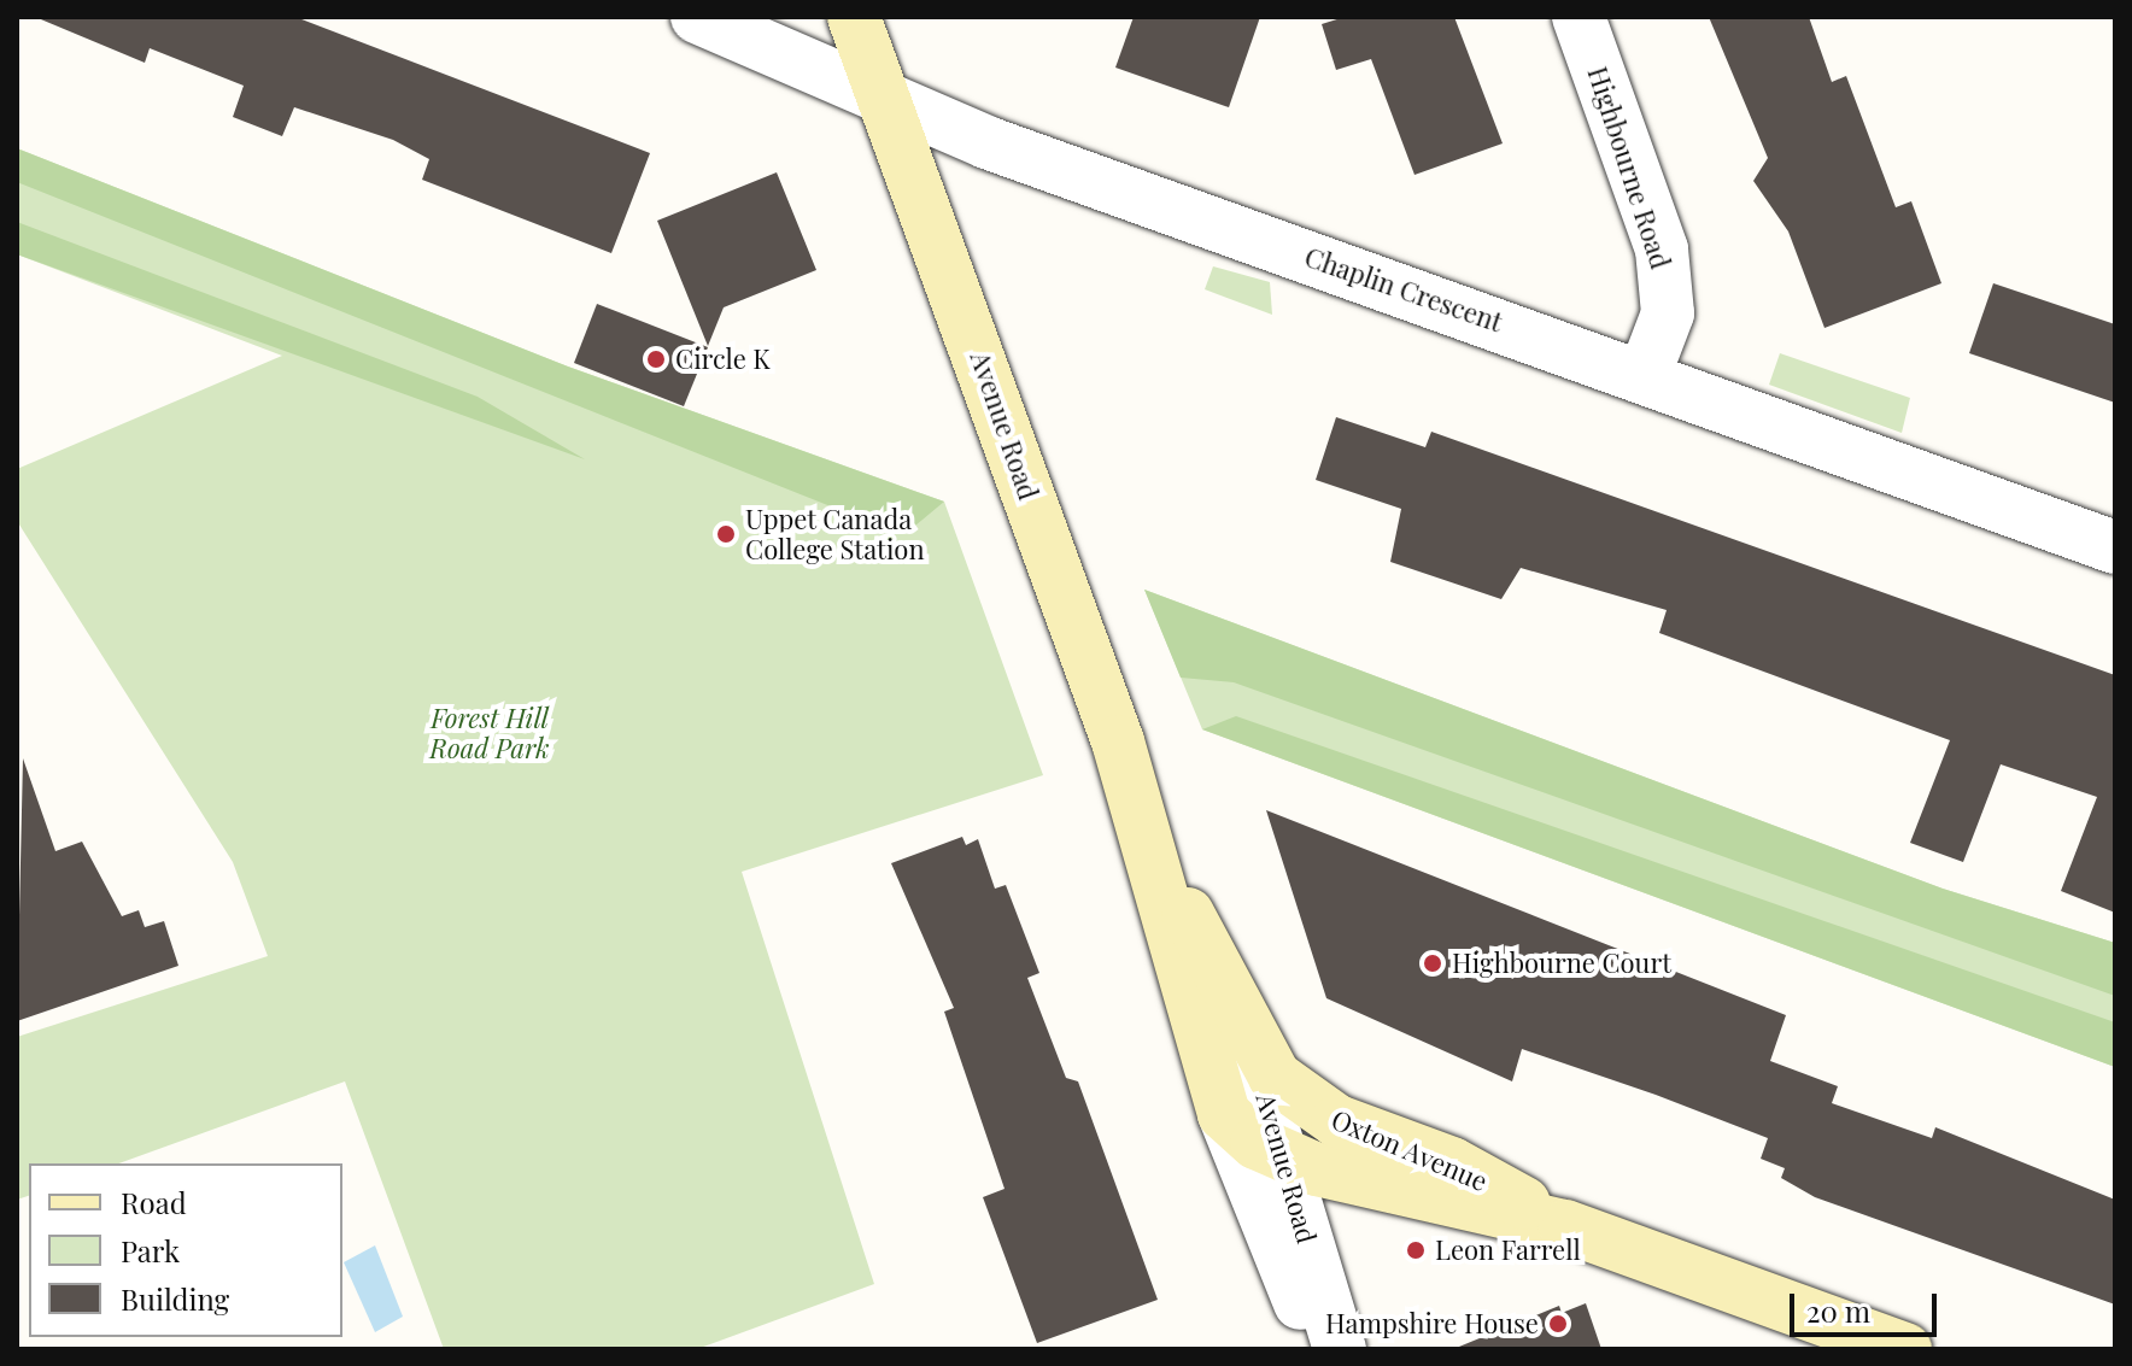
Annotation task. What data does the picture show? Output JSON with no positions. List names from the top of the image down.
{
  "streets": {
    "main road": ["Avenue Road", "Oxton Avenue"],
    "street": ["Highbourne Road", "Chaplin Crescent"]
  },
  "crossings": [
    ["Highbourne Road", "Chaplin Crescent"],
    ["Chaplin Crescent", "Avenue Road"],
    ["Avenue Road", "Oxton Avenue"]
  ],
  "parks": ["Forest Hill Road Park"],
  "places": [
    "Circle K",
    "Uppet Canada College Station",
    "Highbourne Court",
    "Leon Farrell",
    "Hampshire House"
  ],
  "legend": ["Road", "Park", "Building"],
  "scale_bar": "20 m"
}
